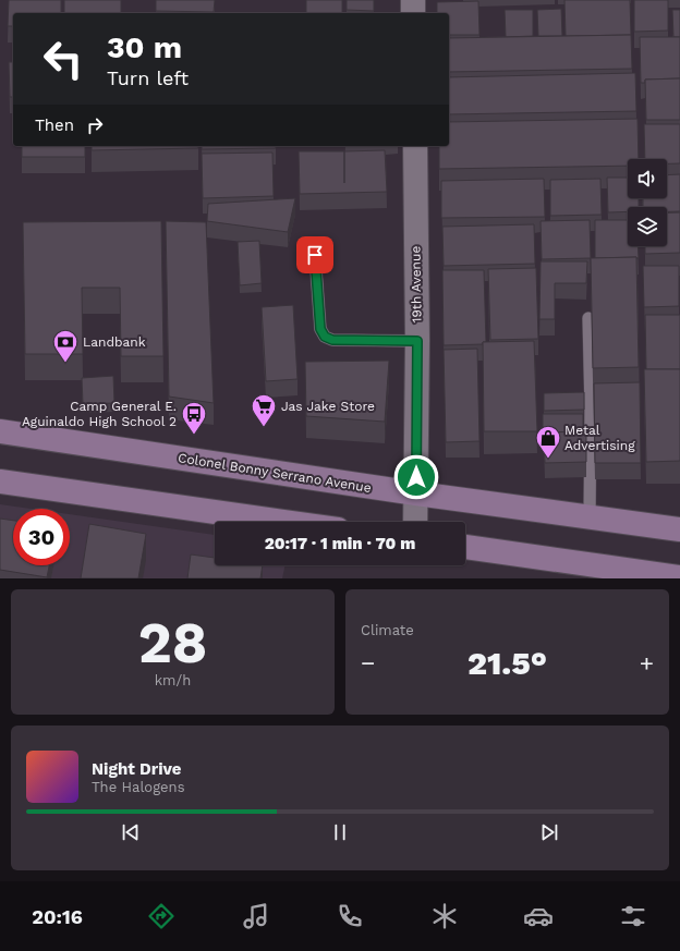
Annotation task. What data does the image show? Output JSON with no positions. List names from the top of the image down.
{
  "streets": {
    "main road": ["Colonel Bonny Serrano Avenue"],
    "street": ["19th Avenue"]
  },
  "crossings": [
    ["19th Avenue", "Colonel Bonny Serrano Avenue"]
  ],
  "places": {
    "bank": ["Landbank"],
    "supermarket": ["Jas Jake Store"],
    "bus stop": ["Camp General E. Aguinaldo High School 2"],
    "shop": ["Metal Advertising"]
  },
  "page": {
    "turn": ["30 m", "Turn left"],
    "then": "Then",
    "limit": "30",
    "trip": "20:17 · 1 min · 70 m",
    "tile": [
      ["28", "km/h"],
      "Climate"
    ],
    "heat": ["−", "21.5°", "+"],
    "song": ["Night Drive", "The Halogens"],
    "tabs": "20:16"
  }
}
